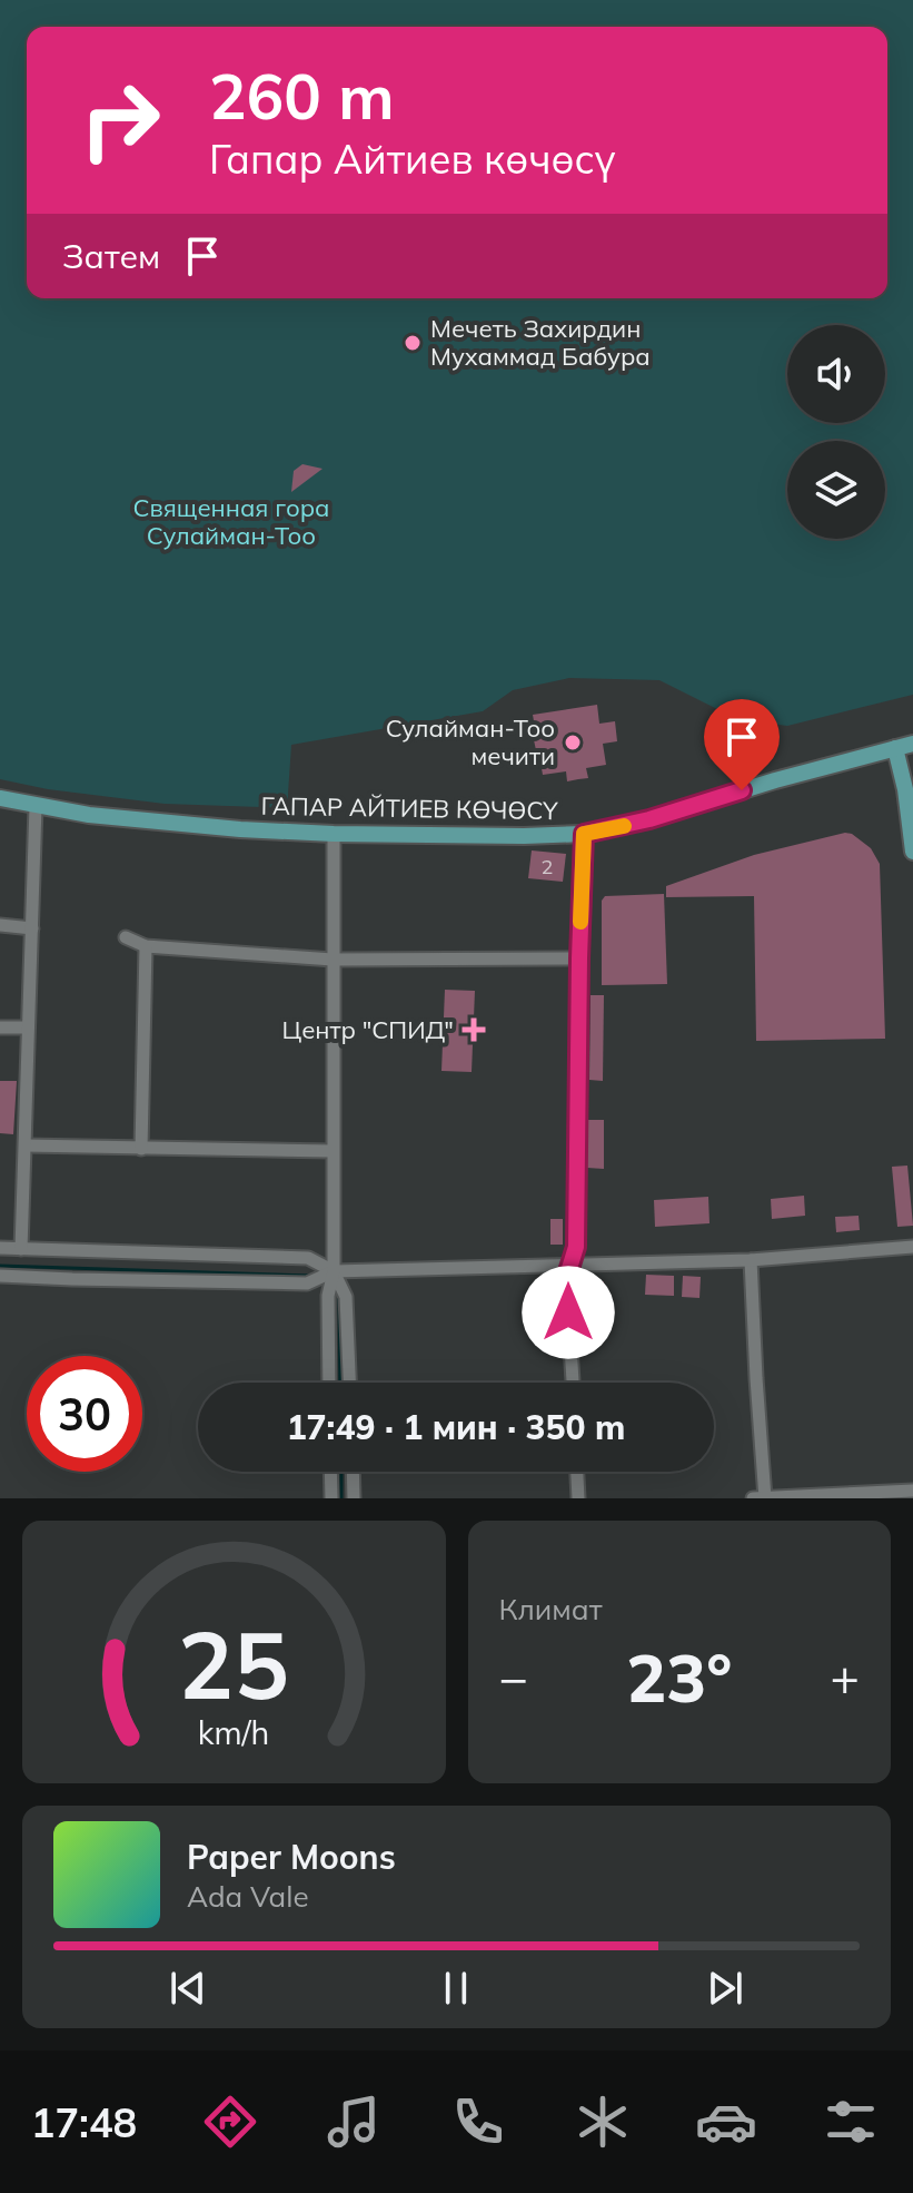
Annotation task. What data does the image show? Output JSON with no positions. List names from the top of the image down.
{
  "streets": {
    "main road": ["ГАПАР АЙТИЕВ КӨЧӨСҮ"]
  },
  "parks": ["Священная гора Сулайман-Тоо"],
  "places": {
    "other": ["Мечеть Захирдин Мухаммад Бабура", "Сулайман-Тоо мечити"],
    "health": ["Центр \"СПИД\""]
  },
  "house_numbers": ["2"],
  "page": {
    "turn": ["260 m", "Гапар Айтиев көчөсү"],
    "then": "Затем",
    "limit": "30",
    "trip": "17:49 · 1 мин · 350 m",
    "tile": "Климат",
    "heat": ["−", "23°", "+"],
    "song": ["Paper Moons", "Ada Vale"],
    "tabs": "17:48",
    "gauge": ["25", "km/h"]
  }
}
